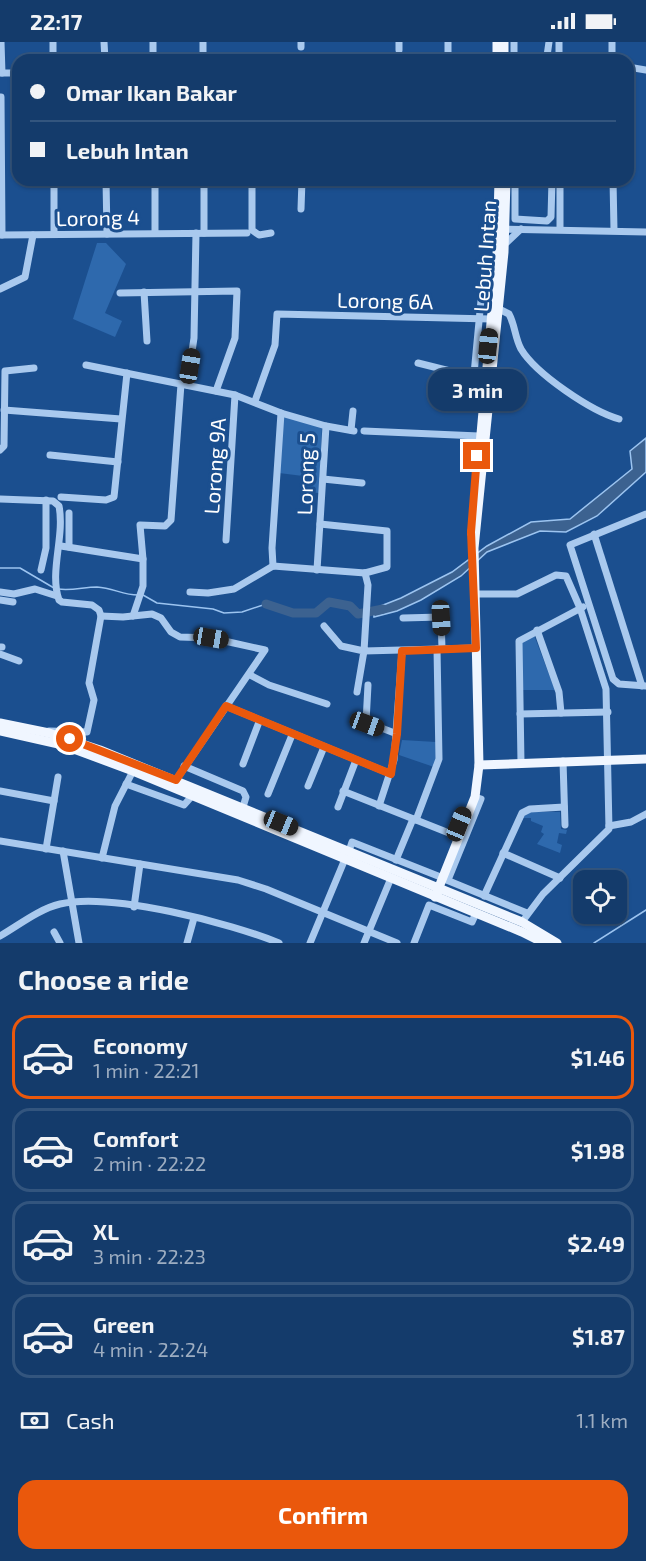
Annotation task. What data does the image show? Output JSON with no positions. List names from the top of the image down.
{
  "streets": {
    "main road": ["Lebuh Intan"],
    "street": [
      "Lorong 4",
      "Lorong 6A",
      "Lorong 9A",
      "Lorong 5"
    ]
  },
  "crossings": [
    ["Lebuh Intan", "Lorong 6A"],
    ["Lorong 6A", "Lorong 5"],
    ["Lorong 9A", "Lorong 5"]
  ],
  "page": {
    "status": "22:17",
    "banner": ["Omar Ikan Bakar", "Lebuh Intan"],
    "bubble": "3 min",
    "heading": "Choose a ride",
    "list": [
      {
        "name": "Economy",
        "note": "1 min · 22:21",
        "value": "$1.46"
      },
      {
        "name": "Comfort",
        "note": "2 min · 22:22",
        "value": "$1.98"
      },
      {
        "name": "XL",
        "note": "3 min · 22:23",
        "value": "$2.49"
      },
      {
        "name": "Green",
        "note": "4 min · 22:24",
        "value": "$1.87"
      }
    ],
    "pay": ["Cash", "1.1 km"],
    "buttons": "Confirm"
  }
}
